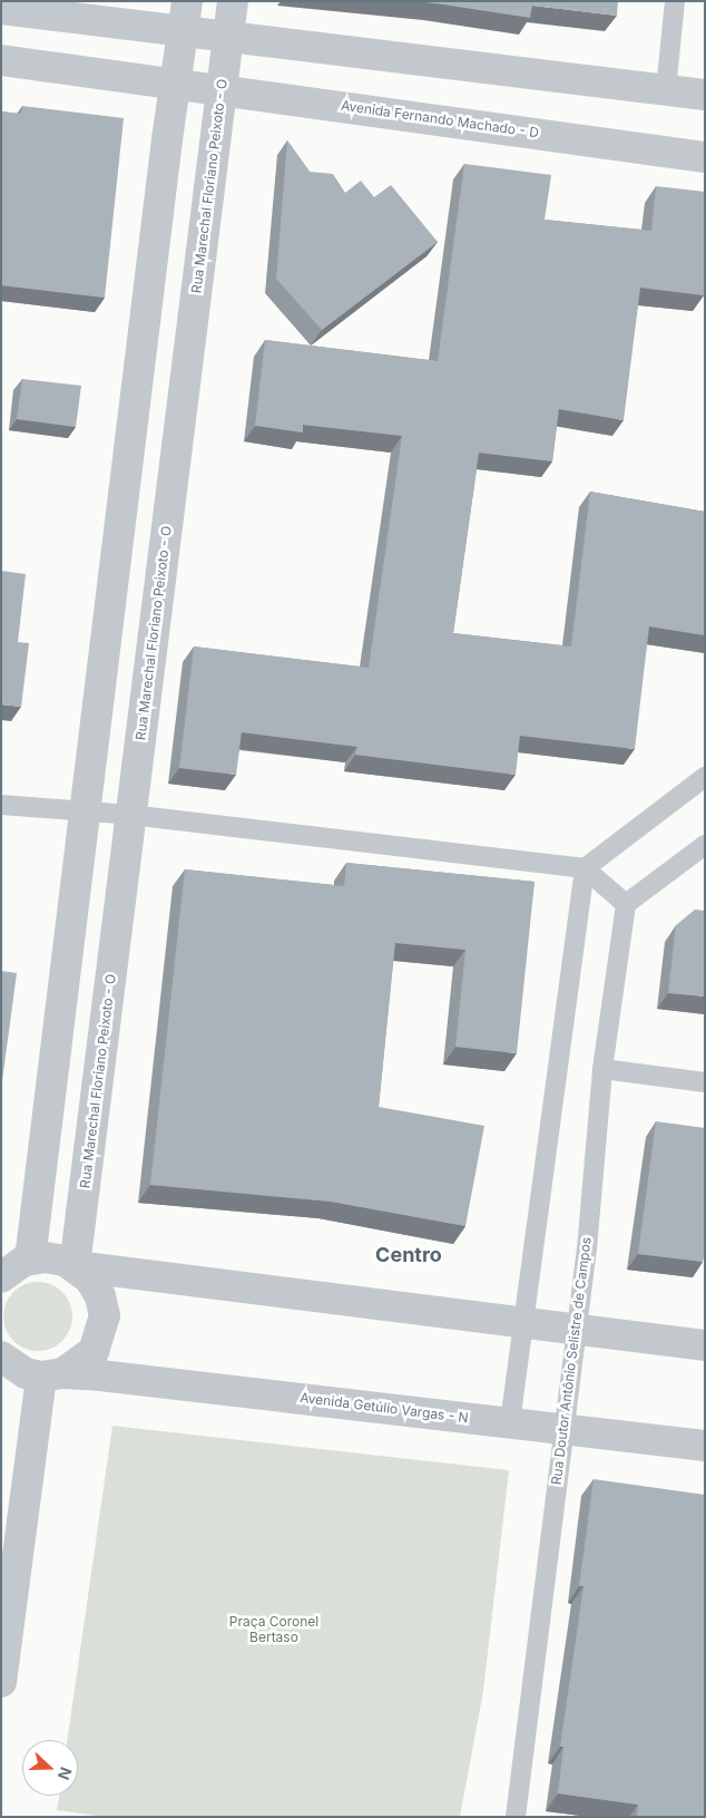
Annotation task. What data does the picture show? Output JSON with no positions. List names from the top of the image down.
{
  "streets": {
    "street": ["Avenida Fernando Machado - D", "Rua Marechal Floriano Peixoto - O", "Avenida Getúlio Vargas - N"],
    "lane": ["Rua Doutor Antônio Selistre de Campos"]
  },
  "crossings": [
    ["Avenida Fernando Machado - D", "Rua Marechal Floriano Peixoto - O"],
    ["Rua Doutor Antônio Selistre de Campos", "Avenida Getúlio Vargas - N"]
  ],
  "districts": ["Centro"],
  "parks": ["Praça Coronel Bertaso"],
  "north": "right"
}
